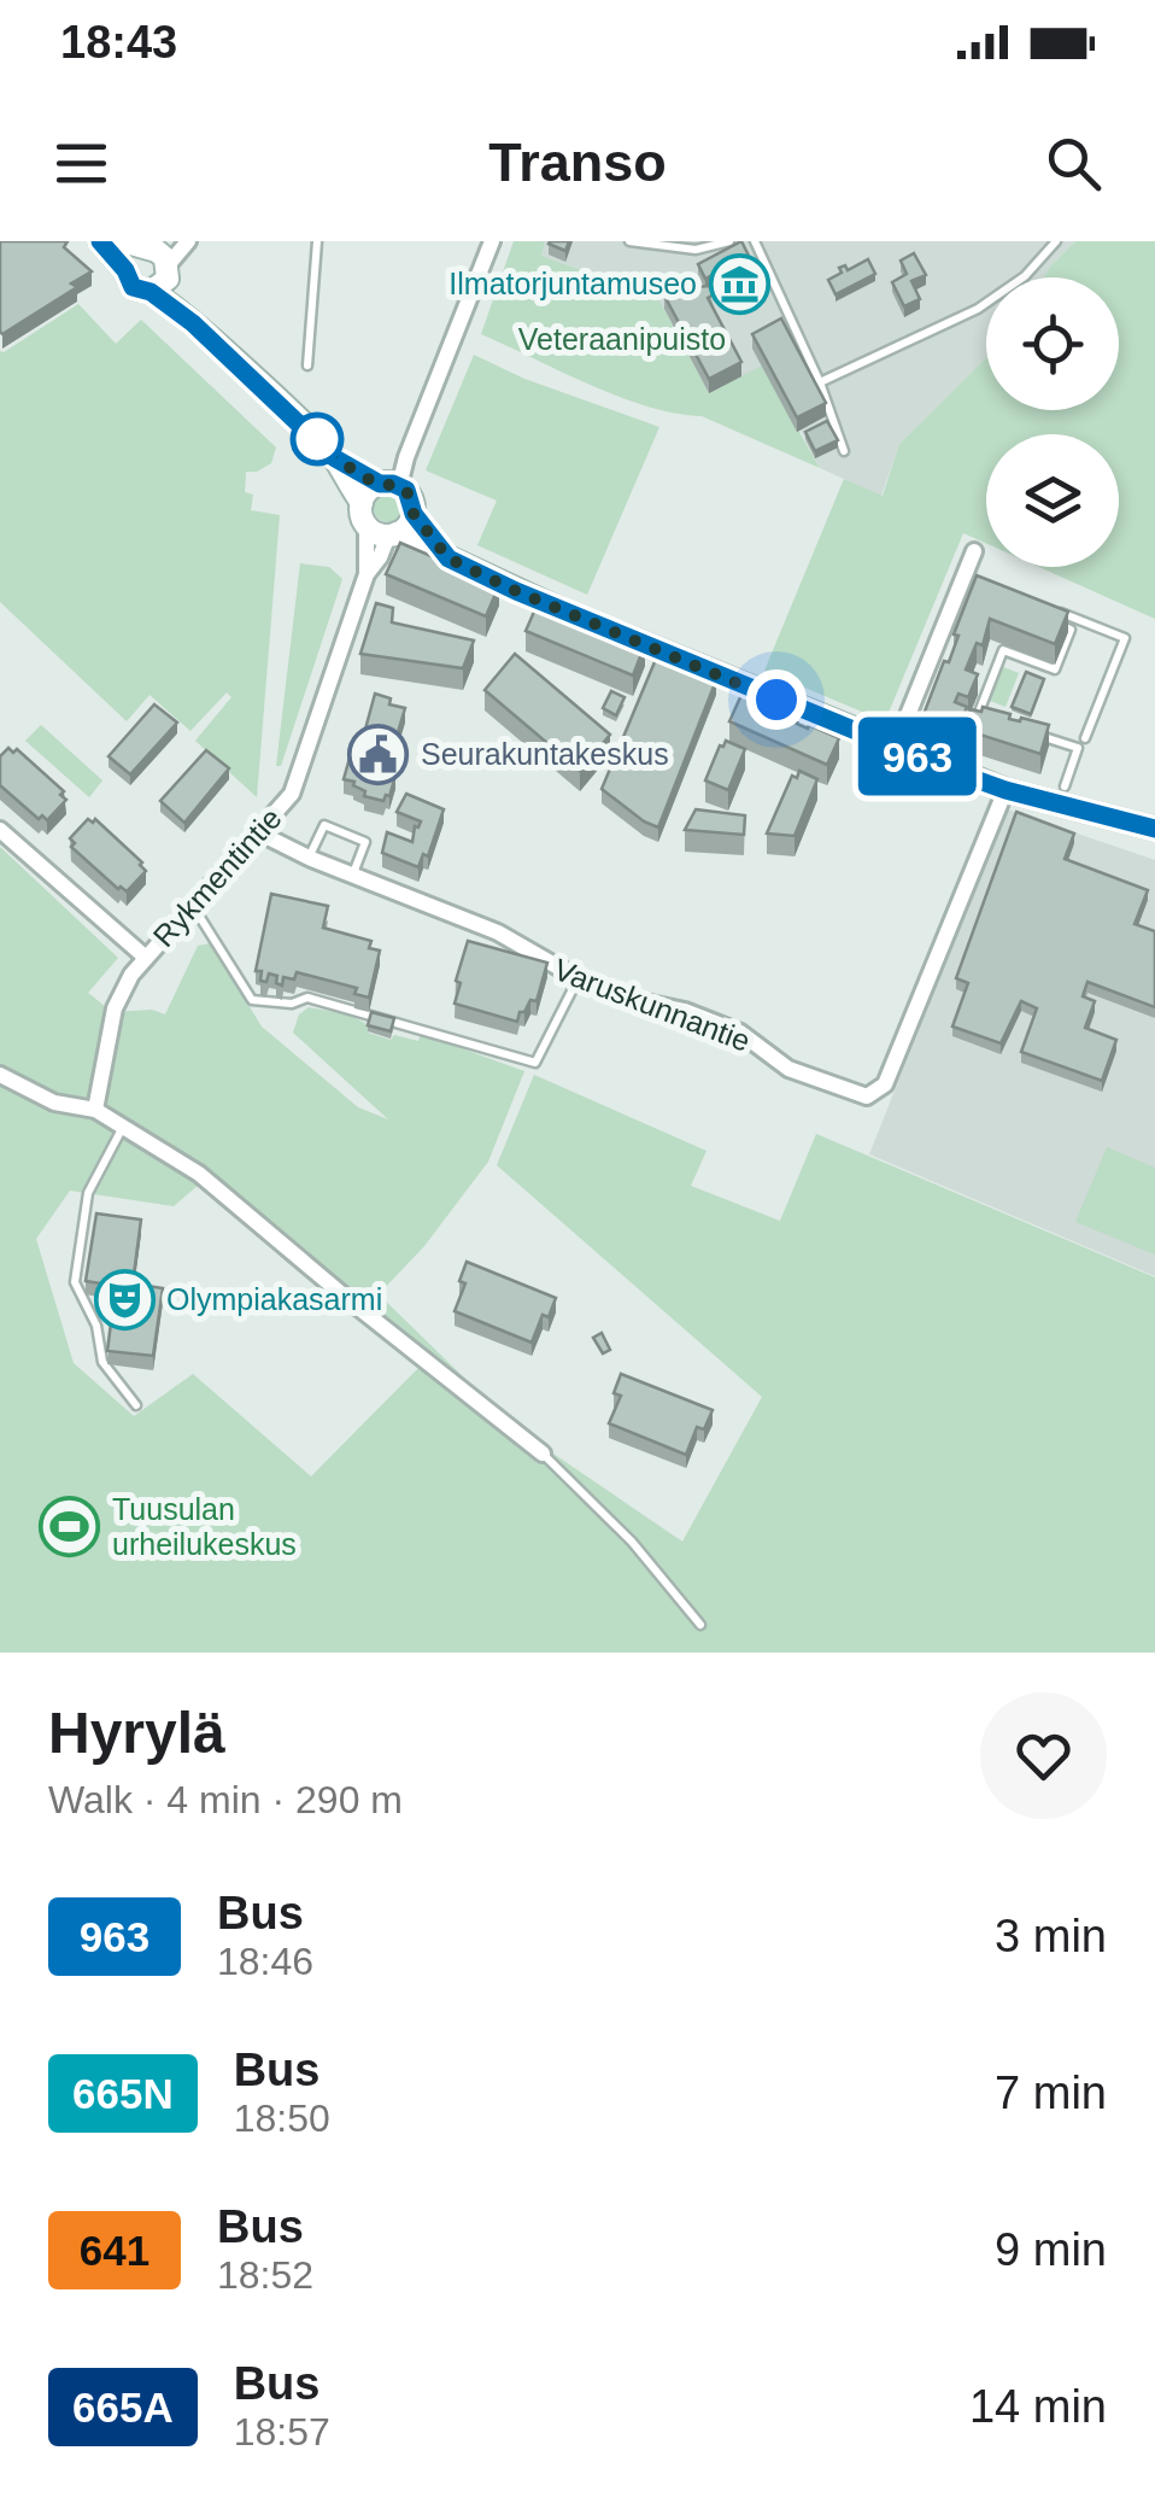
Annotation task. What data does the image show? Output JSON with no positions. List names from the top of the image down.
{
  "streets": {
    "street": ["Rykmentintie", "Varuskunnantie"]
  },
  "crossings": [
    ["Rykmentintie", "Varuskunnantie"]
  ],
  "parks": ["Veteraanipuisto"],
  "places": {
    "museum": ["Ilmatorjuntamuseo"],
    "public building": ["Seurakuntakeskus"],
    "theatre": ["Olympiakasarmi"],
    "sports": ["Tuusulan urheilukeskus"]
  },
  "lines": ["bus line 963"],
  "page": {
    "status": "18:43",
    "header": "Transo",
    "on_map": "963",
    "heading": ["Hyrylä", "Walk · 4 min · 290 m"],
    "list": [
      {
        "mark": "963",
        "name": "Bus",
        "note": "18:46",
        "value": "3 min"
      },
      {
        "mark": "665N",
        "name": "Bus",
        "note": "18:50",
        "value": "7 min"
      },
      {
        "mark": "641",
        "name": "Bus",
        "note": "18:52",
        "value": "9 min"
      },
      {
        "mark": "665A",
        "name": "Bus",
        "note": "18:57",
        "value": "14 min"
      }
    ]
  }
}
